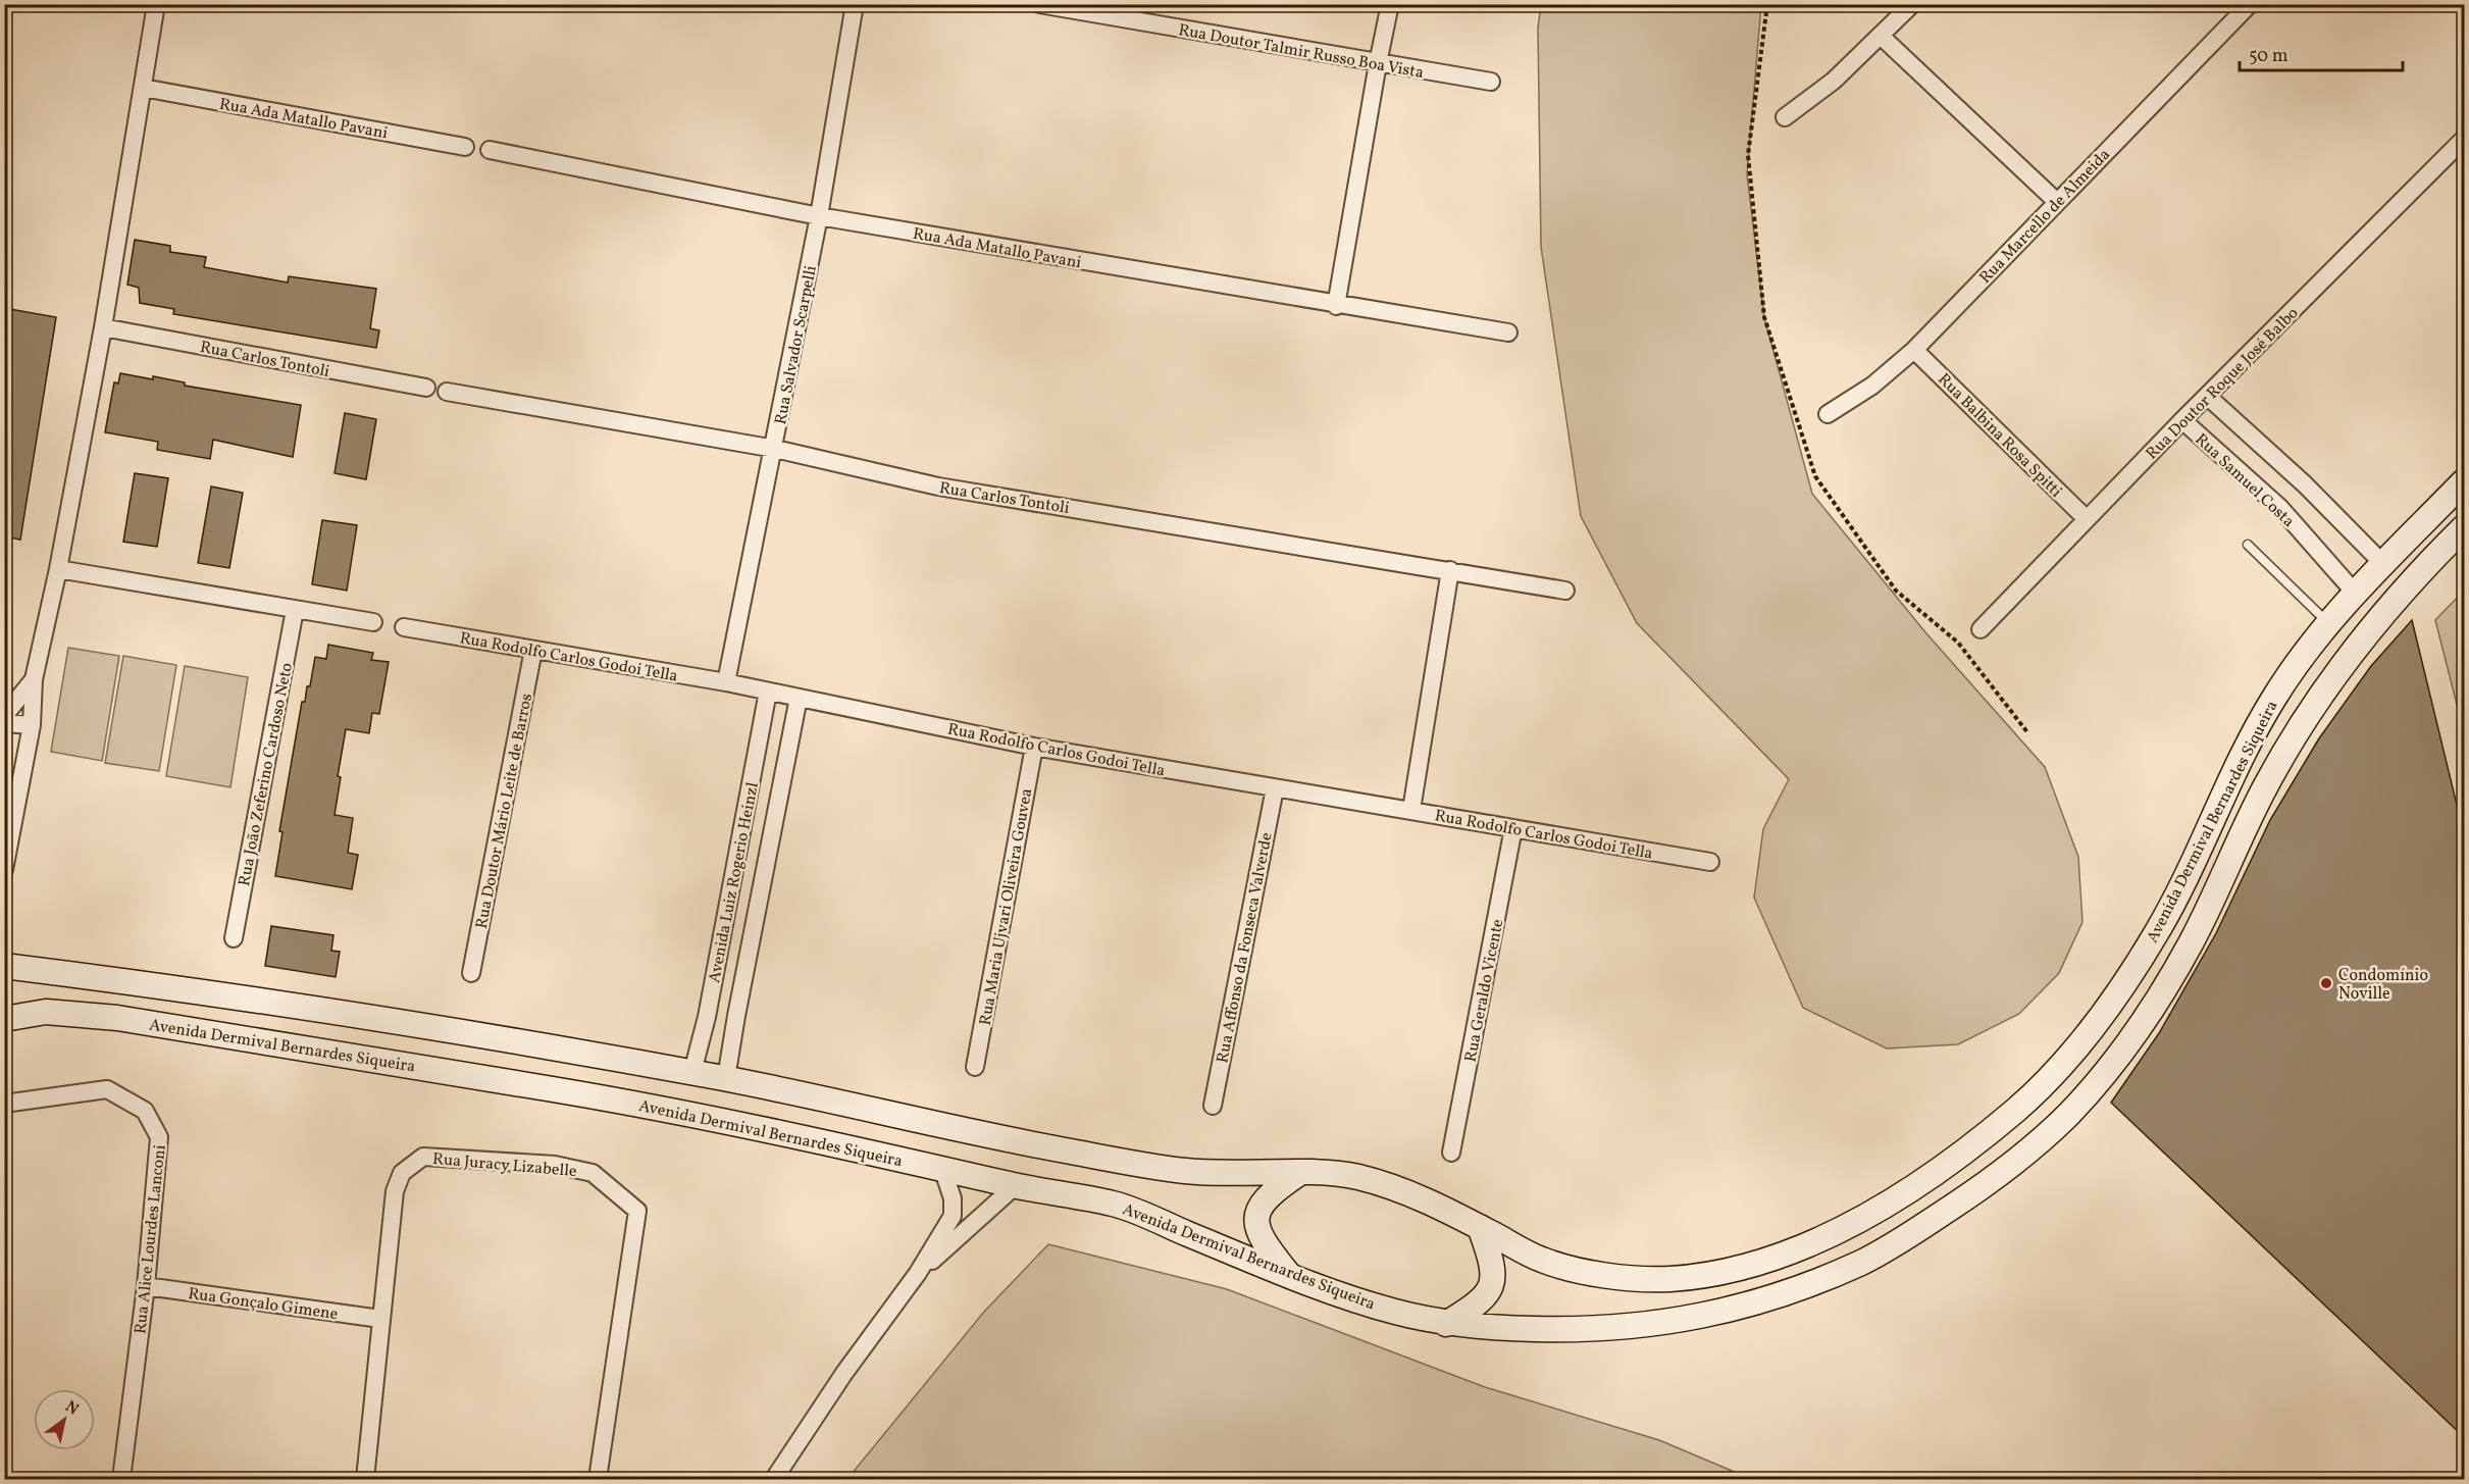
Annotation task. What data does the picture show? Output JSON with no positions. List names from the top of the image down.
{
  "streets": {
    "main road": ["Avenida Dermival Bernardes Siqueira"],
    "street": [
      "Rua Doutor Talmir Russo Boa Vista",
      "Rua Ada Matallo Pavani",
      "Rua Marcello de Almeida",
      "Rua Salvador Scarpelli",
      "Rua Carlos Tontoli",
      "Rua Doutor Roque José Balbo",
      "Rua Balbina Rosa Spitti",
      "Rua Samuel Costa",
      "Rua Rodolfo Carlos Godoi Tella",
      "Rua João Zeferino Cardoso Neto",
      "Rua Doutor Mário Leite de Barros",
      "Avenida Luiz Rogerio Heinzl",
      "Rua Maria Ujvari Oliveira Gouvea",
      "Rua Affonso da Fonseca Valverde",
      "Rua Geraldo Vicente",
      "Rua Juracy Lizabelle",
      "Rua Alice Lourdes Lanconi",
      "Rua Gonçalo Gimene"
    ]
  },
  "crossings": [
    ["Rua Ada Matallo Pavani", "Rua Salvador Scarpelli"],
    ["Rua Marcello de Almeida", "Rua Balbina Rosa Spitti"],
    ["Rua Salvador Scarpelli", "Rua Carlos Tontoli"],
    ["Rua Salvador Scarpelli", "Rua Rodolfo Carlos Godoi Tella"],
    ["Rua Doutor Roque José Balbo", "Rua Balbina Rosa Spitti"],
    ["Rua Doutor Roque José Balbo", "Rua Samuel Costa"],
    ["Rua Samuel Costa", "Avenida Dermival Bernardes Siqueira"],
    ["Rua Rodolfo Carlos Godoi Tella", "Rua Doutor Mário Leite de Barros"],
    ["Rua Rodolfo Carlos Godoi Tella", "Avenida Luiz Rogerio Heinzl"],
    ["Rua Rodolfo Carlos Godoi Tella", "Rua Maria Ujvari Oliveira Gouvea"],
    ["Rua Rodolfo Carlos Godoi Tella", "Rua Affonso da Fonseca Valverde"],
    ["Rua Rodolfo Carlos Godoi Tella", "Rua Geraldo Vicente"],
    ["Avenida Dermival Bernardes Siqueira", "Avenida Luiz Rogerio Heinzl"],
    ["Rua Juracy Lizabelle", "Rua Gonçalo Gimene"],
    ["Rua Alice Lourdes Lanconi", "Rua Gonçalo Gimene"]
  ],
  "places": ["Condomínio Noville"],
  "scale_bar": "50 m",
  "north": "top right"
}
